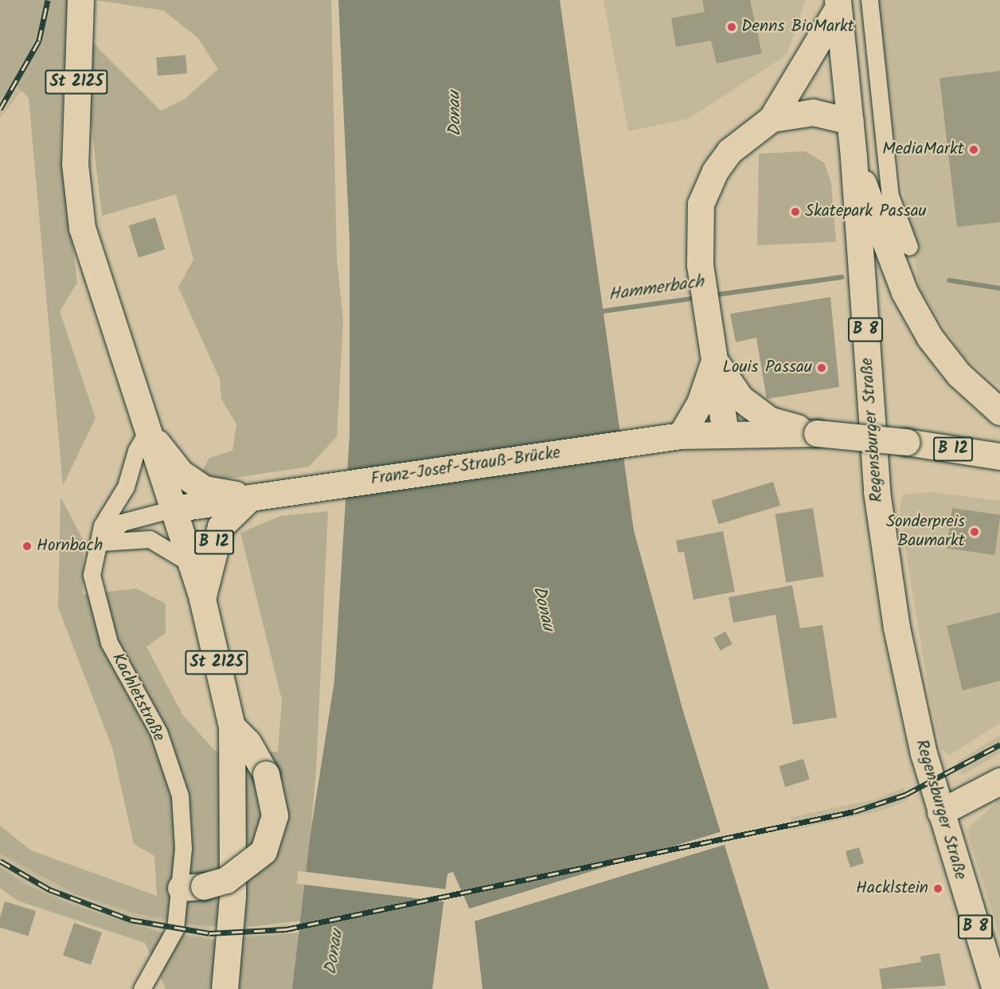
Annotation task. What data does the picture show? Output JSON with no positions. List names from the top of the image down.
{
  "streets": {
    "main road": [
      "St 2125",
      "B 8",
      "Regensburger Straße",
      "B 12",
      "Franz-Josef-Strauß-Brücke"
    ],
    "street": ["Kachletstraße"]
  },
  "crossings": [
    ["St 2125", "B 12"],
    ["St 2125", "Franz-Josef-Strauß-Brücke"],
    ["St 2125", "Kachletstraße"],
    ["B 8", "Regensburger Straße"],
    ["B 8", "B 12"],
    ["B 8", "Franz-Josef-Strauß-Brücke"],
    ["B 12", "Franz-Josef-Strauß-Brücke"]
  ],
  "water": ["Donau", "Hammerbach"],
  "places": [
    "Denns BioMarkt",
    "MediaMarkt",
    "Skatepark Passau",
    "Louis Passau",
    "Sonderpreis Baumarkt",
    "Hornbach",
    "Hacklstein"
  ]
}
